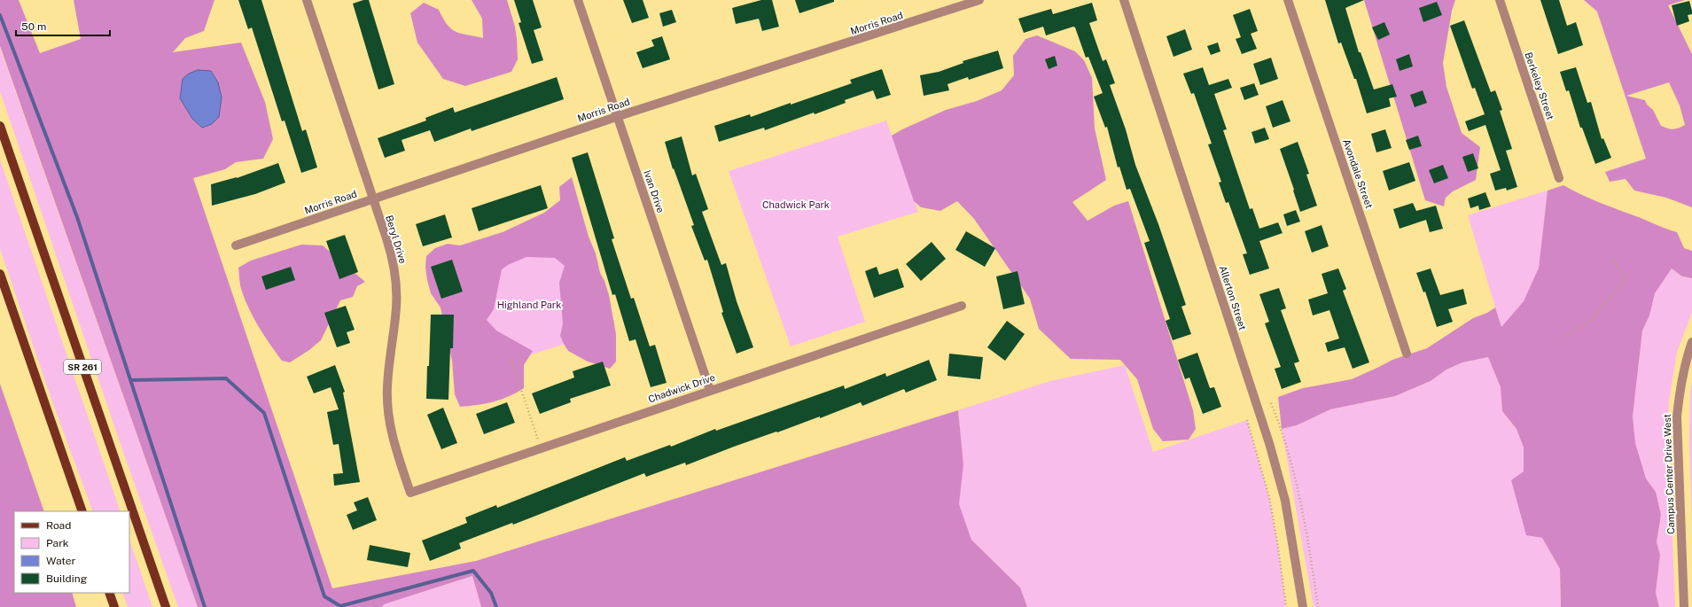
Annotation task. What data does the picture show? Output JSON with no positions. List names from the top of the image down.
{
  "streets": {
    "main road": ["SR 261"],
    "street": [
      "Morris Road",
      "Berkeley Street",
      "Avondale Street",
      "Ivan Drive",
      "Beryl Drive",
      "Allerton Street",
      "Chadwick Drive",
      "Campus Center Drive West"
    ]
  },
  "crossings": [
    ["Morris Road", "Ivan Drive"],
    ["Morris Road", "Beryl Drive"],
    ["Ivan Drive", "Chadwick Drive"],
    ["Beryl Drive", "Chadwick Drive"]
  ],
  "parks": ["Chadwick Park", "Highland Park"],
  "legend": [
    "Road",
    "Park",
    "Water",
    "Building"
  ],
  "scale_bar": "50 m"
}
